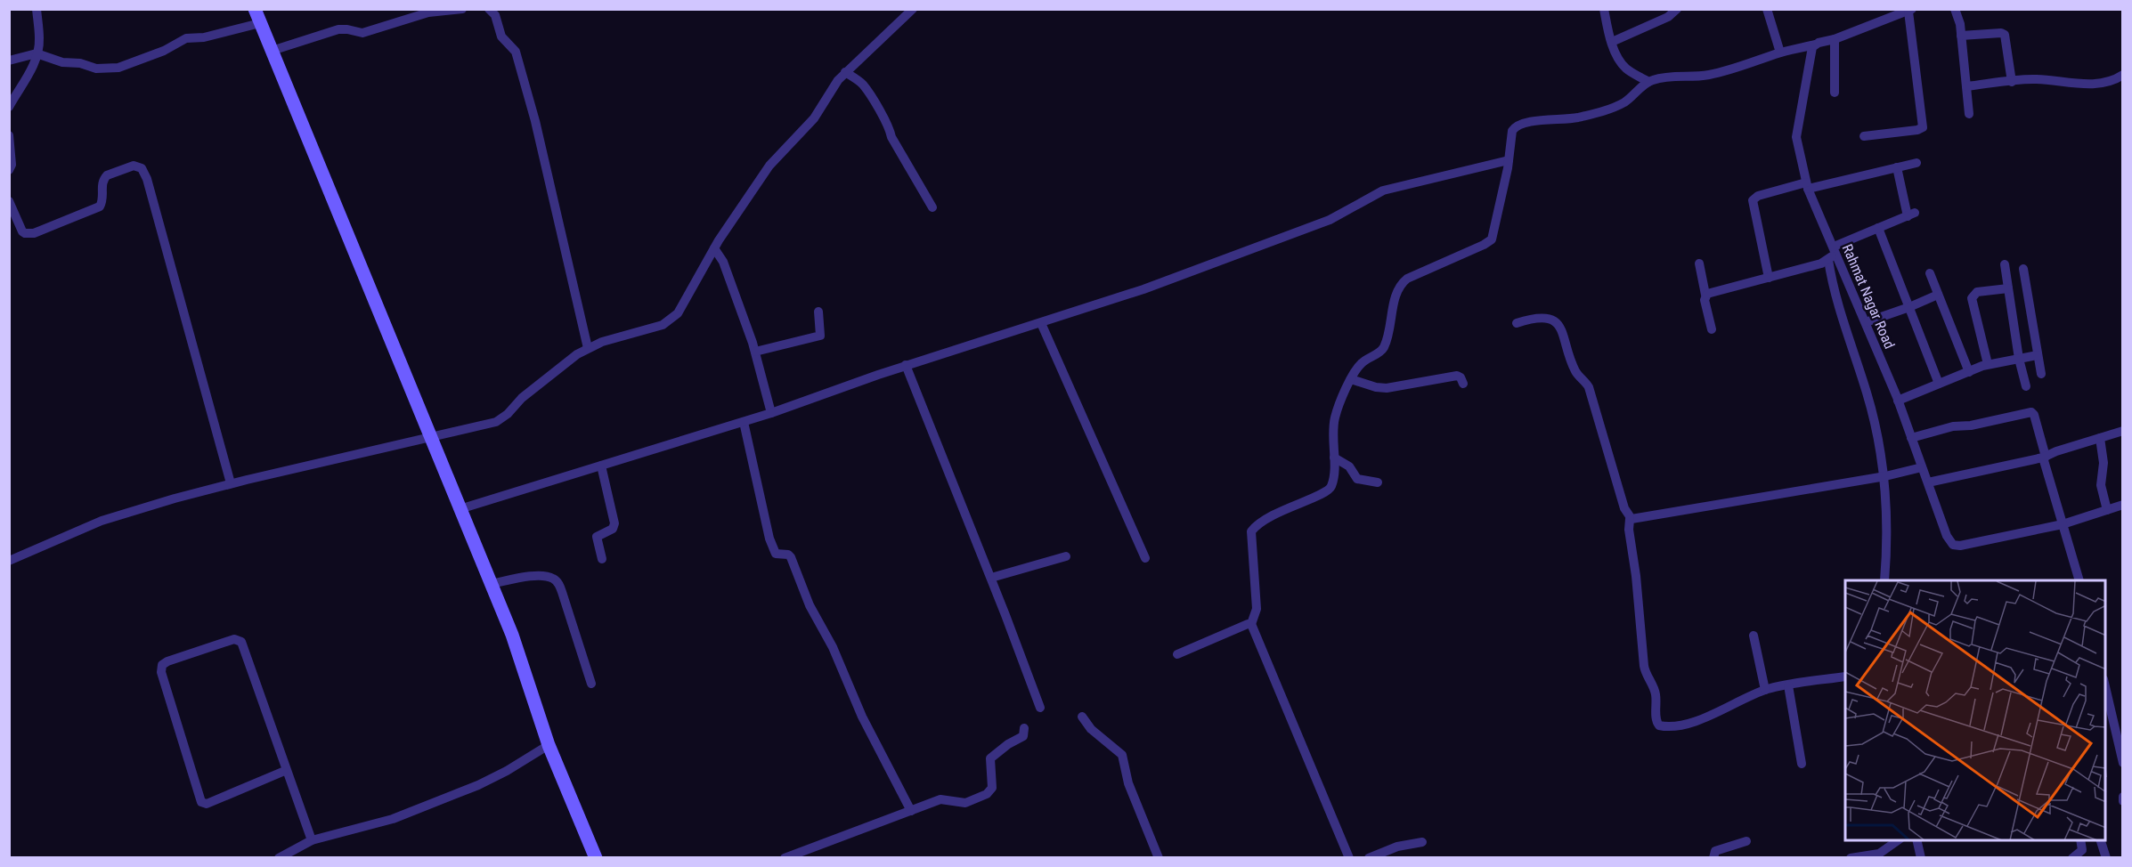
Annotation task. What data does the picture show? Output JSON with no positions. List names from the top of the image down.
{
  "streets": {
    "street": ["Rahmat Nagar Road"]
  }
}
